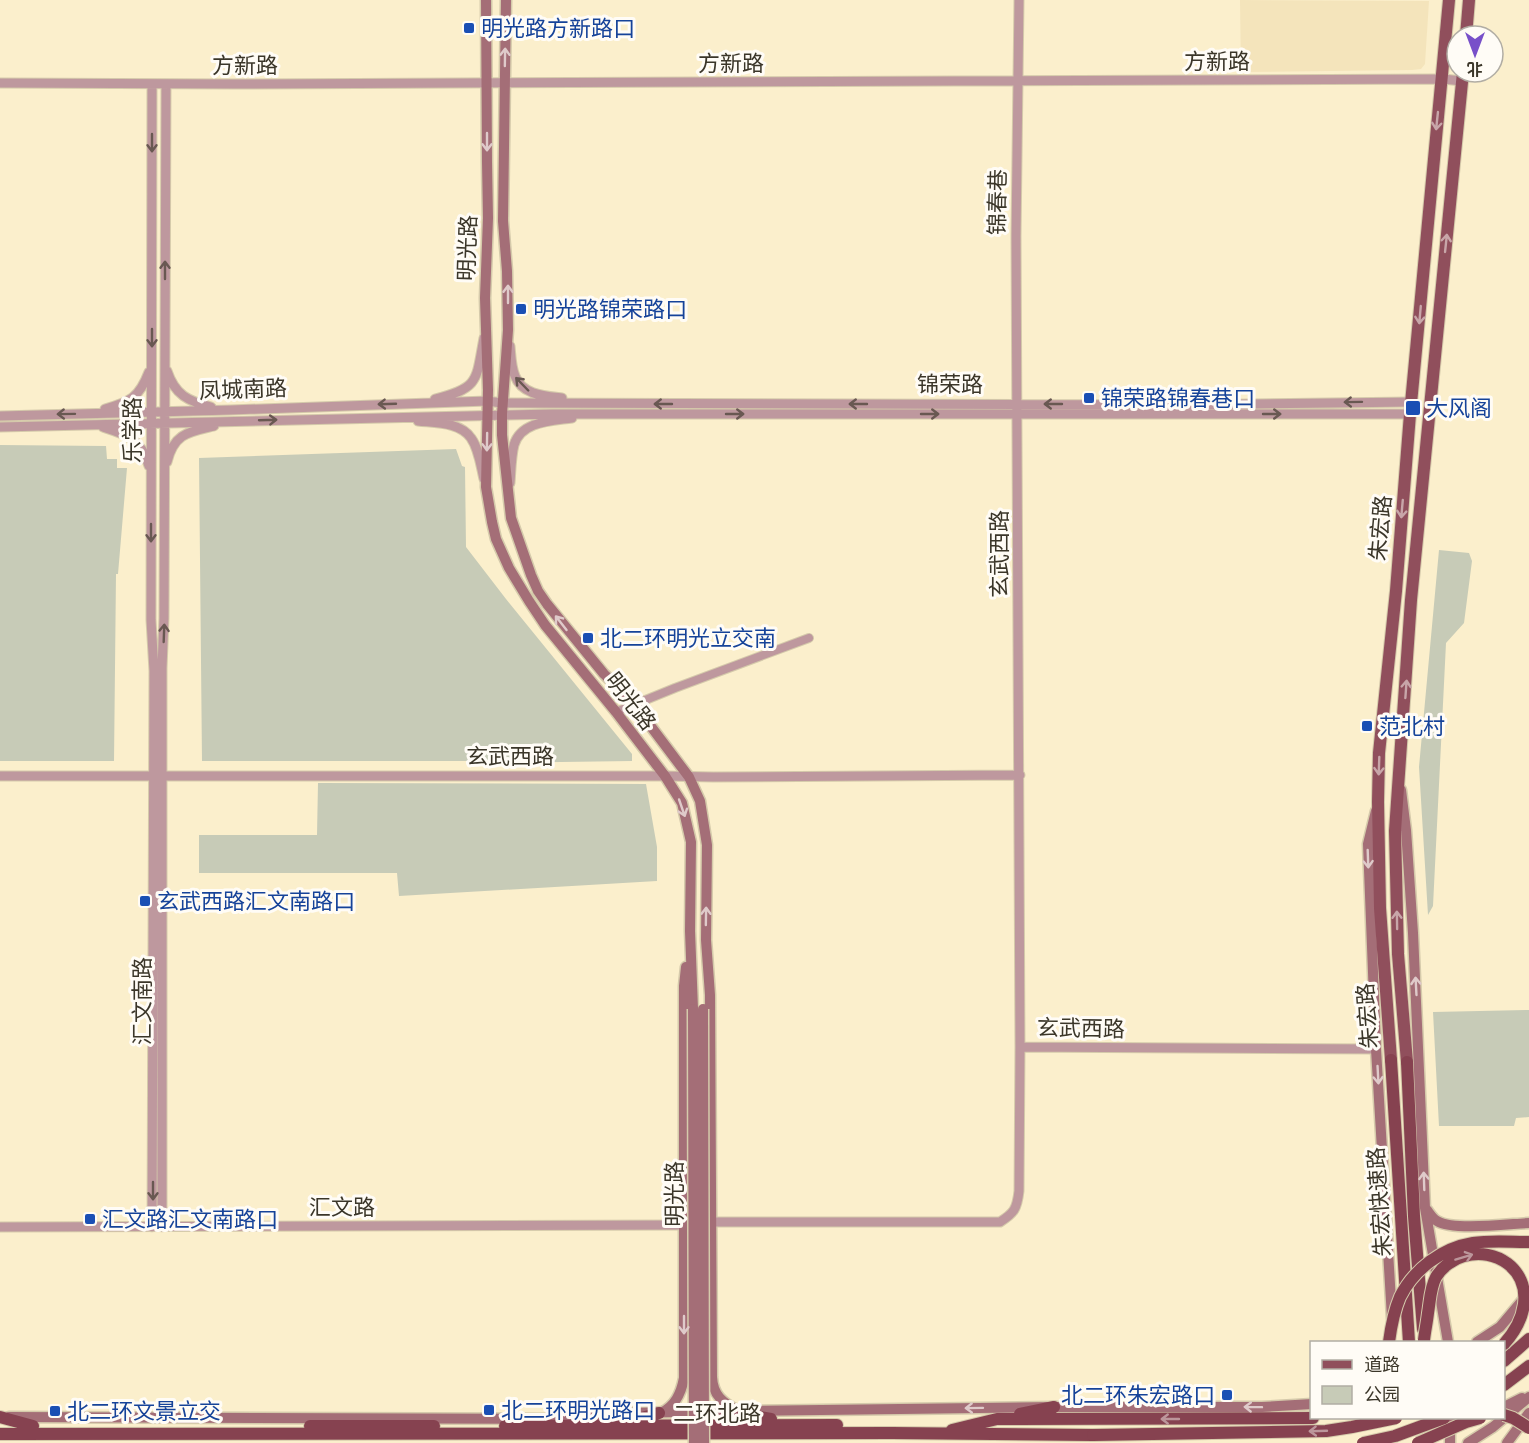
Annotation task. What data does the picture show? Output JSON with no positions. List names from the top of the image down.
{
  "streets": {
    "highway": ["朱宏快速路", "二环北路"],
    "main road": ["明光路", "朱宏路"],
    "street": [
      "方新路",
      "锦春巷",
      "锦荣路",
      "凤城南路",
      "乐学路",
      "玄武西路",
      "汇文南路",
      "汇文路"
    ]
  },
  "crossings": [
    ["方新路", "锦春巷"],
    ["方新路", "明光路"],
    ["方新路", "乐学路"],
    ["方新路", "朱宏路"],
    ["锦春巷", "锦荣路"],
    ["锦春巷", "玄武西路"],
    ["明光路", "锦荣路"],
    ["明光路", "凤城南路"],
    ["明光路", "玄武西路"],
    ["锦荣路", "凤城南路"],
    ["锦荣路", "朱宏路"],
    ["锦荣路", "玄武西路"],
    ["凤城南路", "乐学路"],
    ["乐学路", "玄武西路"],
    ["乐学路", "汇文南路"],
    ["朱宏路", "朱宏快速路"],
    ["玄武西路", "汇文南路"],
    ["汇文南路", "汇文路"]
  ],
  "places": {
    "transit": [
      "明光路方新路口",
      "明光路锦荣路口",
      "锦荣路锦春巷口",
      "大风阁",
      "北二环明光立交南",
      "范北村",
      "玄武西路汇文南路口",
      "汇文路汇文南路口",
      "北二环朱宏路口",
      "北二环明光路口",
      "北二环文景立交"
    ]
  },
  "legend": ["道路", "公园"],
  "north": "bottom"
}
